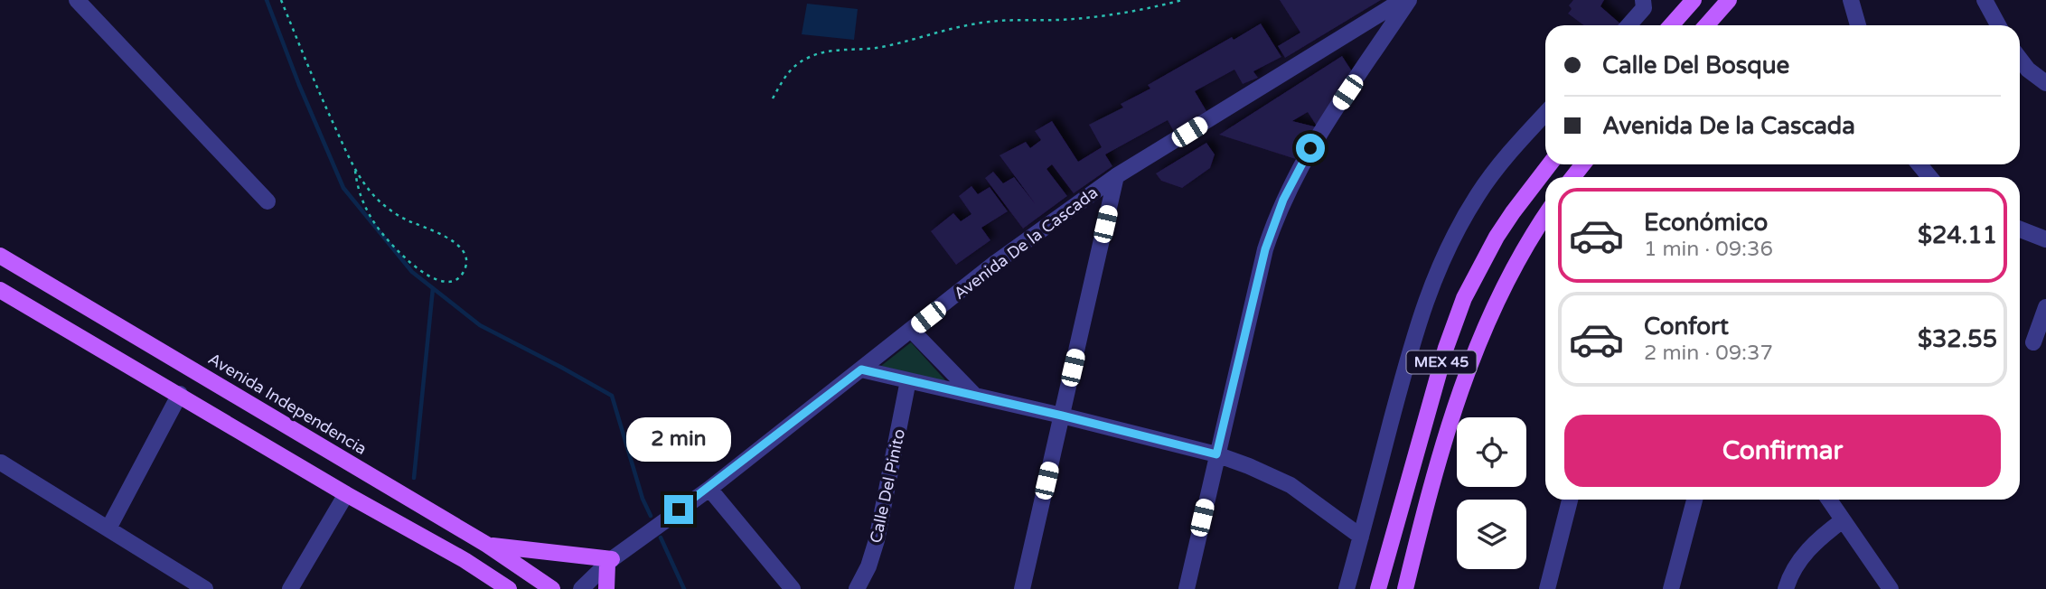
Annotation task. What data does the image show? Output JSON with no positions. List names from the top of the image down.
{
  "streets": {
    "main road": ["MEX 45", "Avenida Independencia"],
    "street": ["Avenida De la Cascada", "Calle Del Pinito"]
  },
  "page": {
    "banner": ["Calle Del Bosque", "Avenida De la Cascada"],
    "list": [
      {
        "name": "Económico",
        "note": "1 min · 09:36",
        "value": "$24.11"
      },
      {
        "name": "Confort",
        "note": "2 min · 09:37",
        "value": "$32.55"
      }
    ],
    "buttons": "Confirmar",
    "bubble": "2 min"
  }
}
